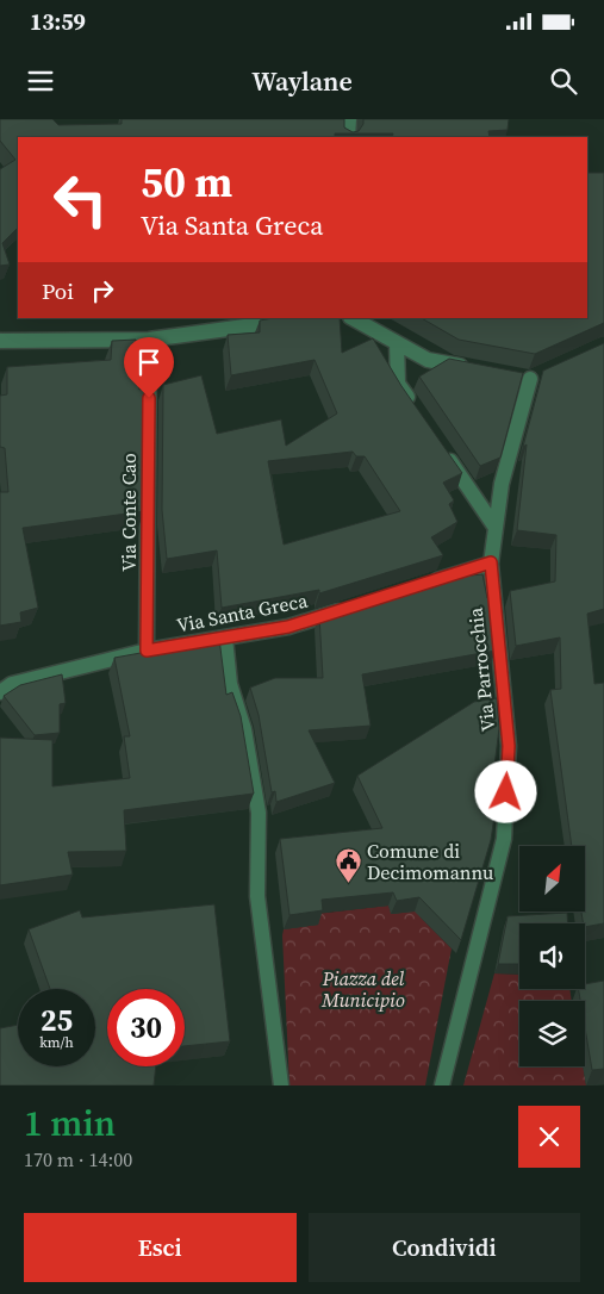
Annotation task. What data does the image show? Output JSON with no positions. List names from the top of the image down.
{
  "streets": {
    "street": ["Via Conte Cao", "Via Santa Greca", "Via Parrocchia"]
  },
  "crossings": [
    ["Via Conte Cao", "Via Santa Greca"]
  ],
  "parks": ["Piazza del Municipio"],
  "places": {
    "public building": ["Comune di Decimomannu"]
  },
  "north": "top right",
  "page": {
    "status": "13:59",
    "header": "Waylane",
    "turn": ["50 m", "Via Santa Greca"],
    "then": "Poi",
    "speed": "25 km/h",
    "limit": "30",
    "heading": ["1 min", "170 m · 14:00"],
    "buttons": ["Esci", "Condividi"]
  }
}
